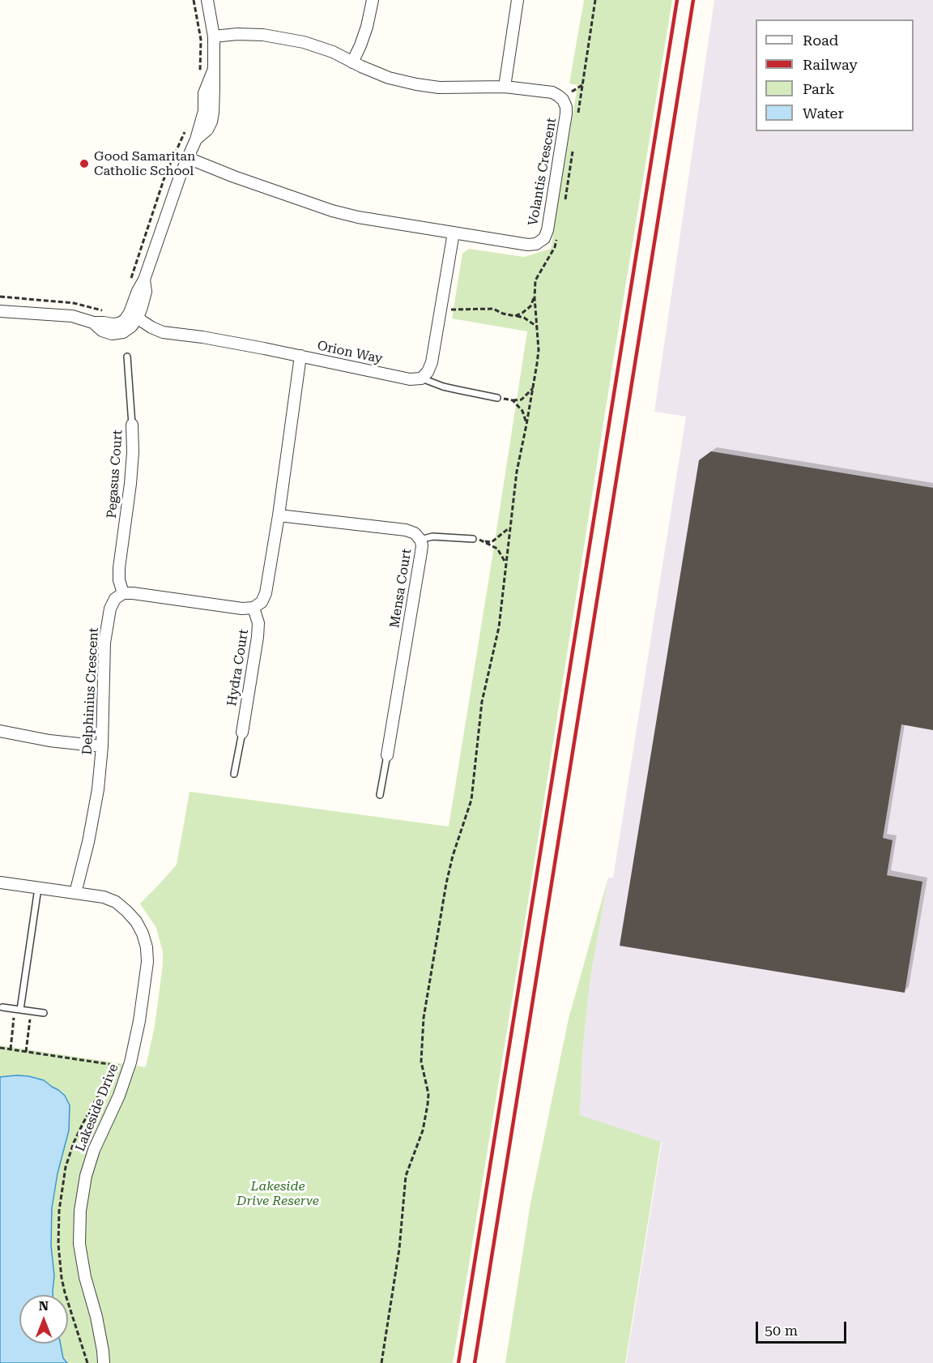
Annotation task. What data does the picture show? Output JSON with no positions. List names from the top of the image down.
{
  "streets": {
    "street": [
      "Volantis Crescent",
      "Orion Way",
      "Pegasus Court",
      "Mensa Court",
      "Hydra Court",
      "Delphinius Crescent",
      "Lakeside Drive"
    ]
  },
  "crossings": [
    ["Pegasus Court", "Delphinius Crescent"],
    ["Delphinius Crescent", "Lakeside Drive"]
  ],
  "parks": ["Lakeside Drive Reserve"],
  "places": ["Good Samaritan Catholic School"],
  "legend": [
    "Road",
    "Railway",
    "Park",
    "Water"
  ],
  "scale_bar": "50 m",
  "north": "top"
}
